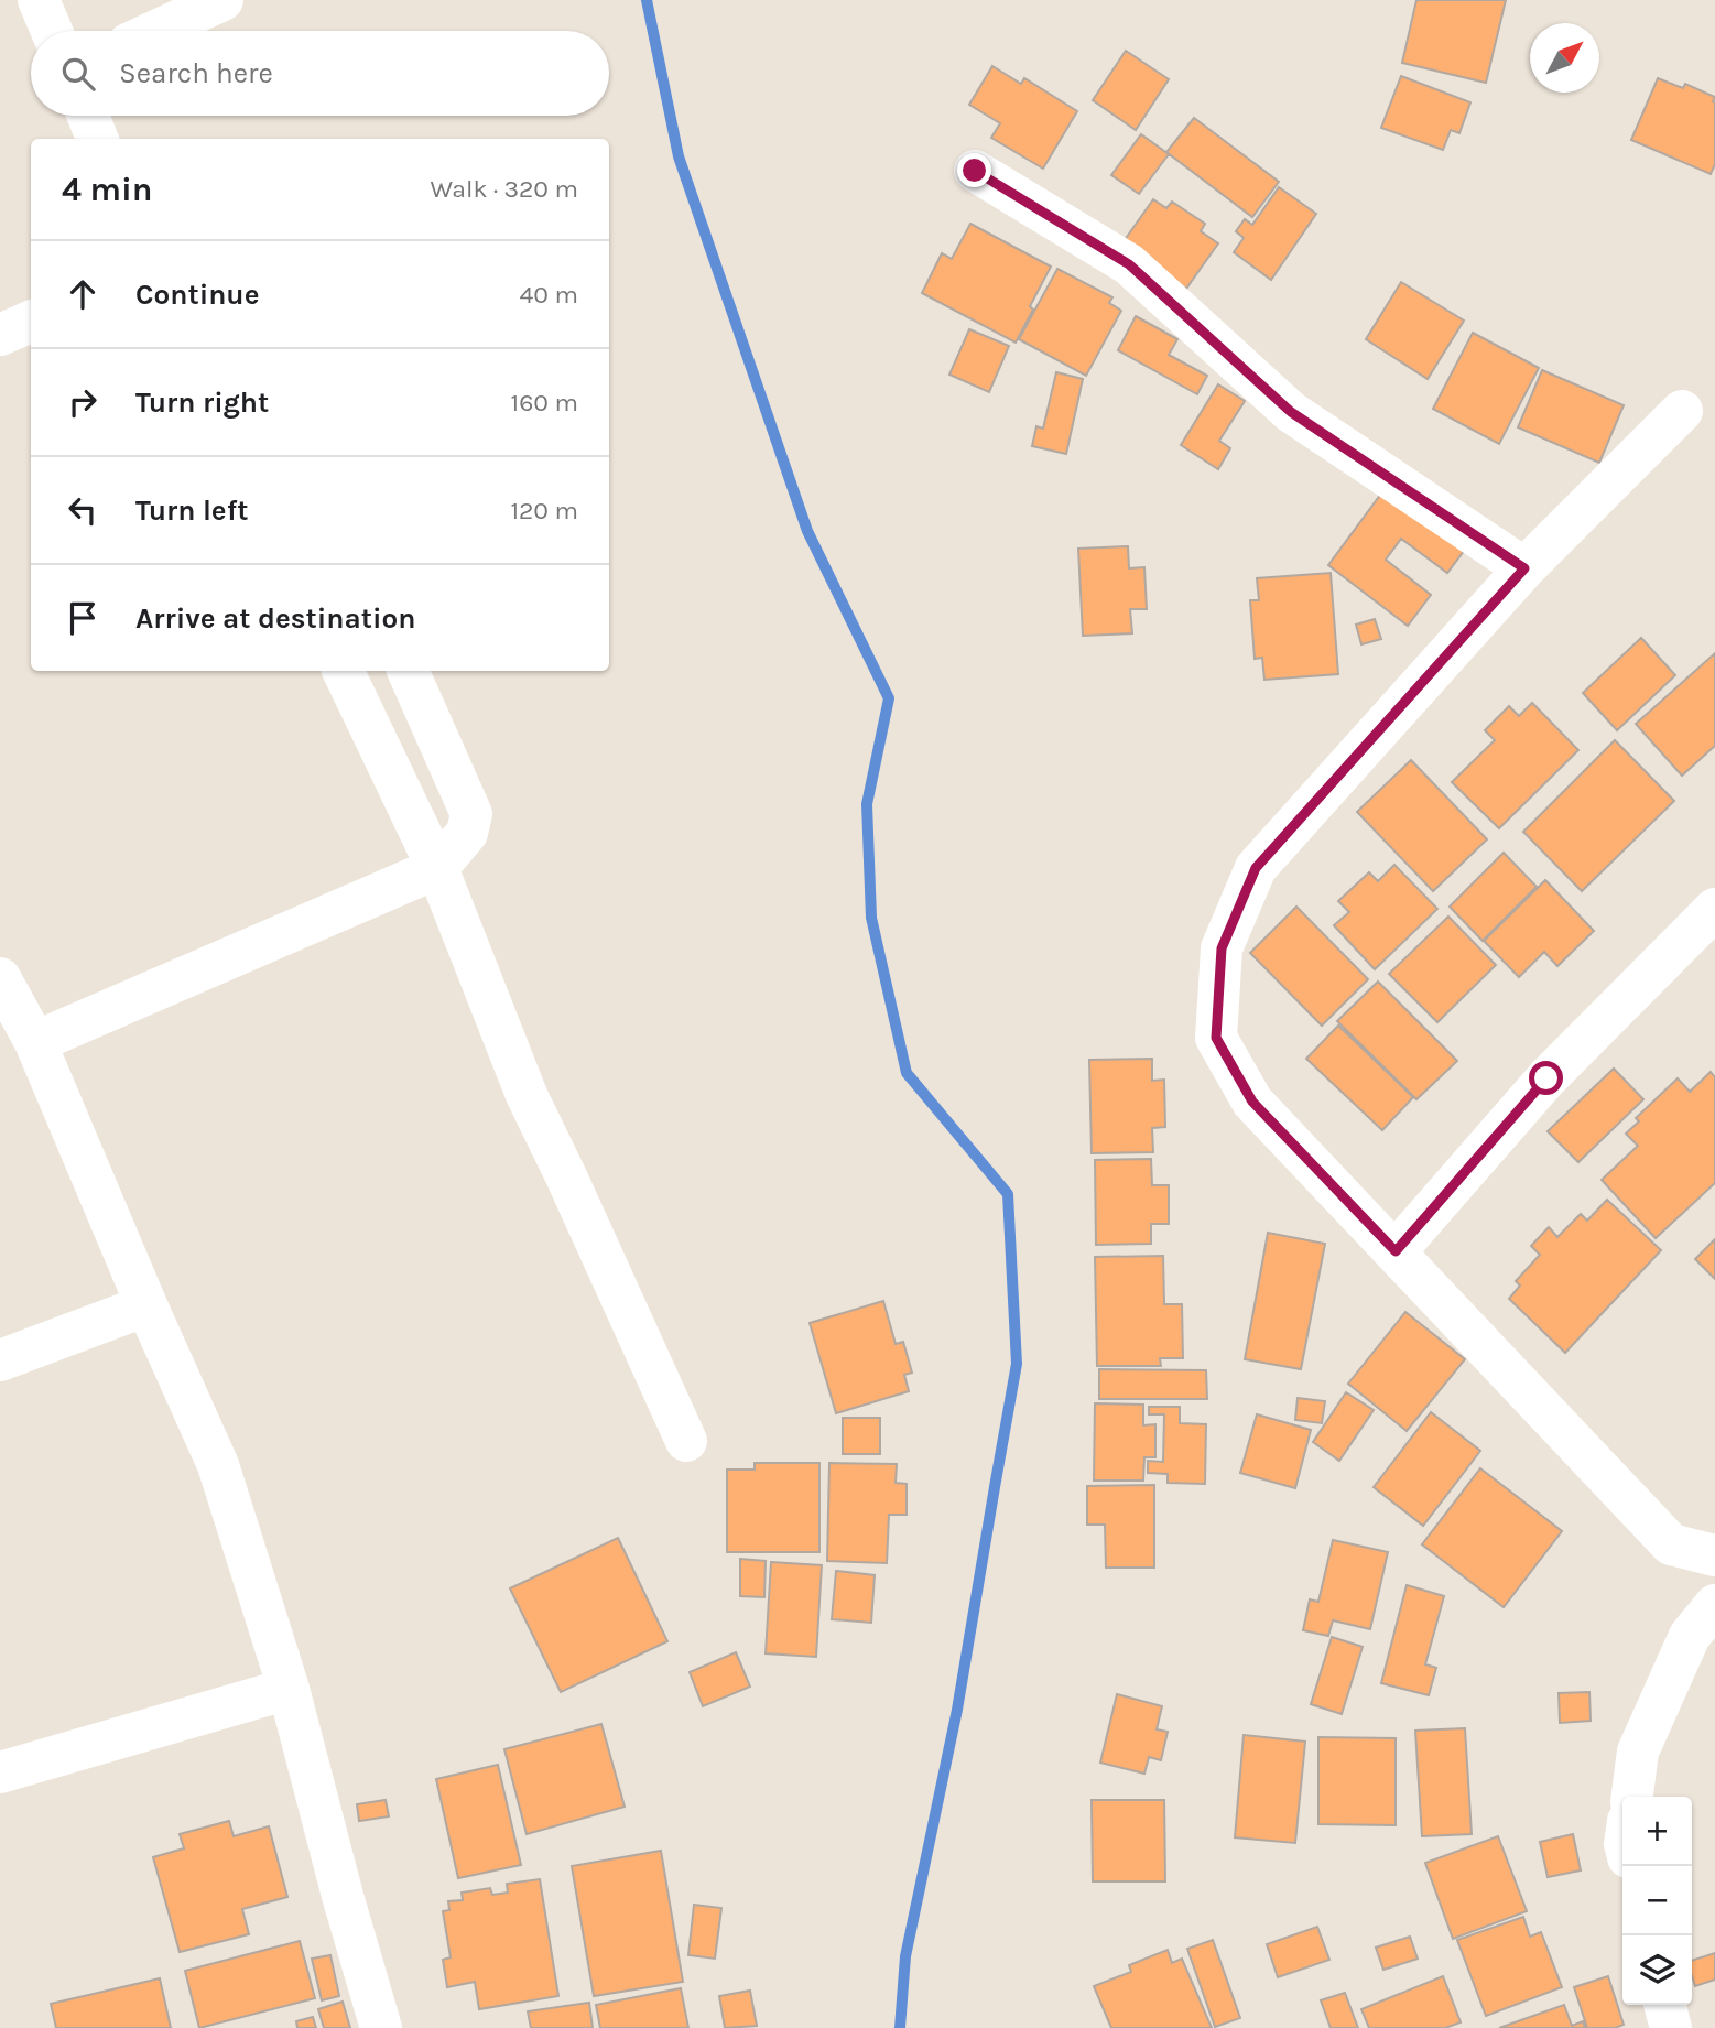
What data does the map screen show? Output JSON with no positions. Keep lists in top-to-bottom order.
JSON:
{
  "north": "top right",
  "page": {
    "search": "Search here",
    "heading": ["4 min", "Walk · 320 m"],
    "list": [
      ["Continue", "40 m"],
      ["Turn right", "160 m"],
      ["Turn left", "120 m"],
      "Arrive at destination"
    ],
    "map_buttons": ["+", "−"]
  }
}
